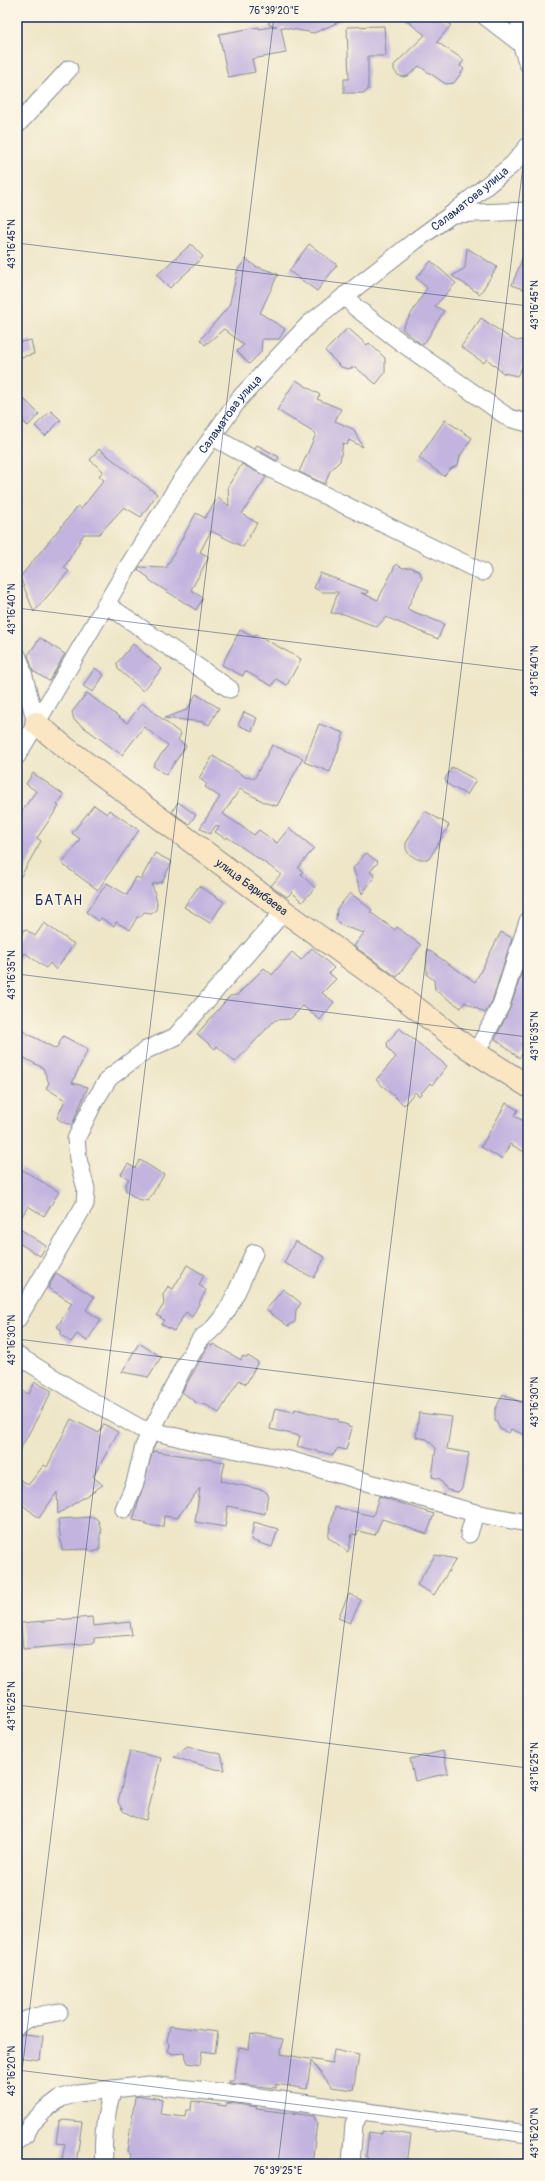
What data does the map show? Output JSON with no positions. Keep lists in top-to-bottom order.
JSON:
{
  "streets": {
    "street": ["Саламатова улица", "улица Барибаева"]
  },
  "crossings": [
    ["Саламатова улица", "улица Барибаева"]
  ],
  "districts": ["БАТАН"],
  "coordinates": [
    "76°39'20\"E",
    "43°16'45\"N",
    "43°16'40\"N",
    "43°16'35\"N",
    "43°16'30\"N",
    "43°16'25\"N",
    "43°16'20\"N",
    "76°39'25\"E"
  ]
}
